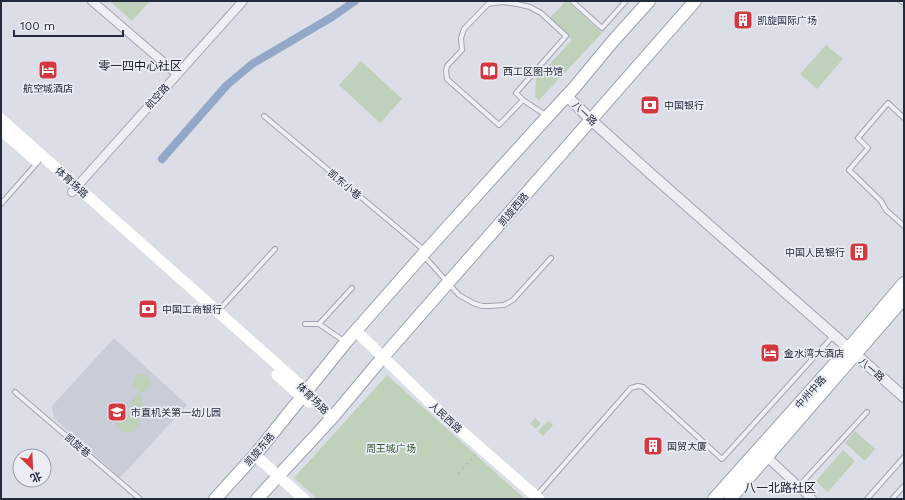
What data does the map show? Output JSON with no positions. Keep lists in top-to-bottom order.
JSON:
{
  "streets": {
    "main road": [
      "体育场路",
      "凯旋西路",
      "中州中路",
      "人民西路",
      "凯旋东路"
    ],
    "street": ["航空路", "八一路"],
    "lane": ["凯东小巷", "凯旋巷"]
  },
  "crossings": [
    ["航空路", "体育场路"],
    ["八一路", "凯旋西路"],
    ["八一路", "中州中路"],
    ["体育场路", "凯旋西路"],
    ["体育场路", "凯旋东路"],
    ["凯东小巷", "凯旋西路"],
    ["凯旋西路", "人民西路"]
  ],
  "districts": ["零一四中心社区", "八一北路社区"],
  "parks": ["周王城广场"],
  "places": {
    "building": ["凯旋国际广场", "中国人民银行", "国贸大厦"],
    "hotel": ["航空城酒店", "金水湾大酒店"],
    "library": ["西工区图书馆"],
    "bank": ["中国银行", "中国工商银行"],
    "school or university": ["市直机关第一幼儿园"]
  },
  "scale_bar": "100 m",
  "north": "bottom right"
}
